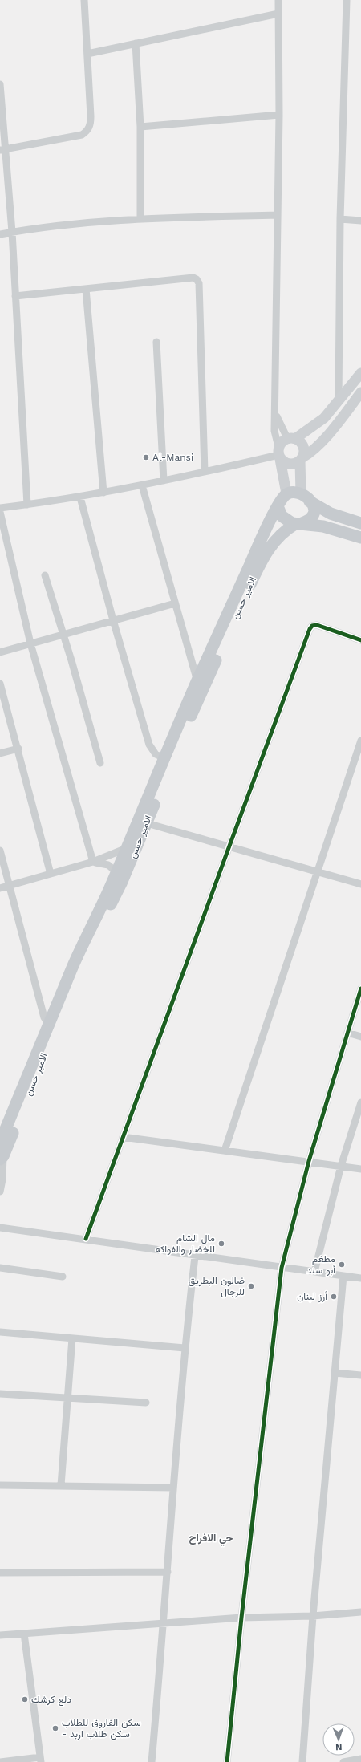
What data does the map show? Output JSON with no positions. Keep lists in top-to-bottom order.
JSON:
{
  "streets": {
    "main road": ["الامير حسن"]
  },
  "districts": ["حي الافراح"],
  "places": [
    "Al-Mansi",
    "مال الشام للخضار والفواكه",
    "مطغم أبو سند",
    "ضالون البطريق للرجال",
    "أرز لبنان",
    "دلع كرشك",
    "سكن الفاروق للطلاب - سكن طلاب اربد"
  ],
  "north": "bottom"
}
